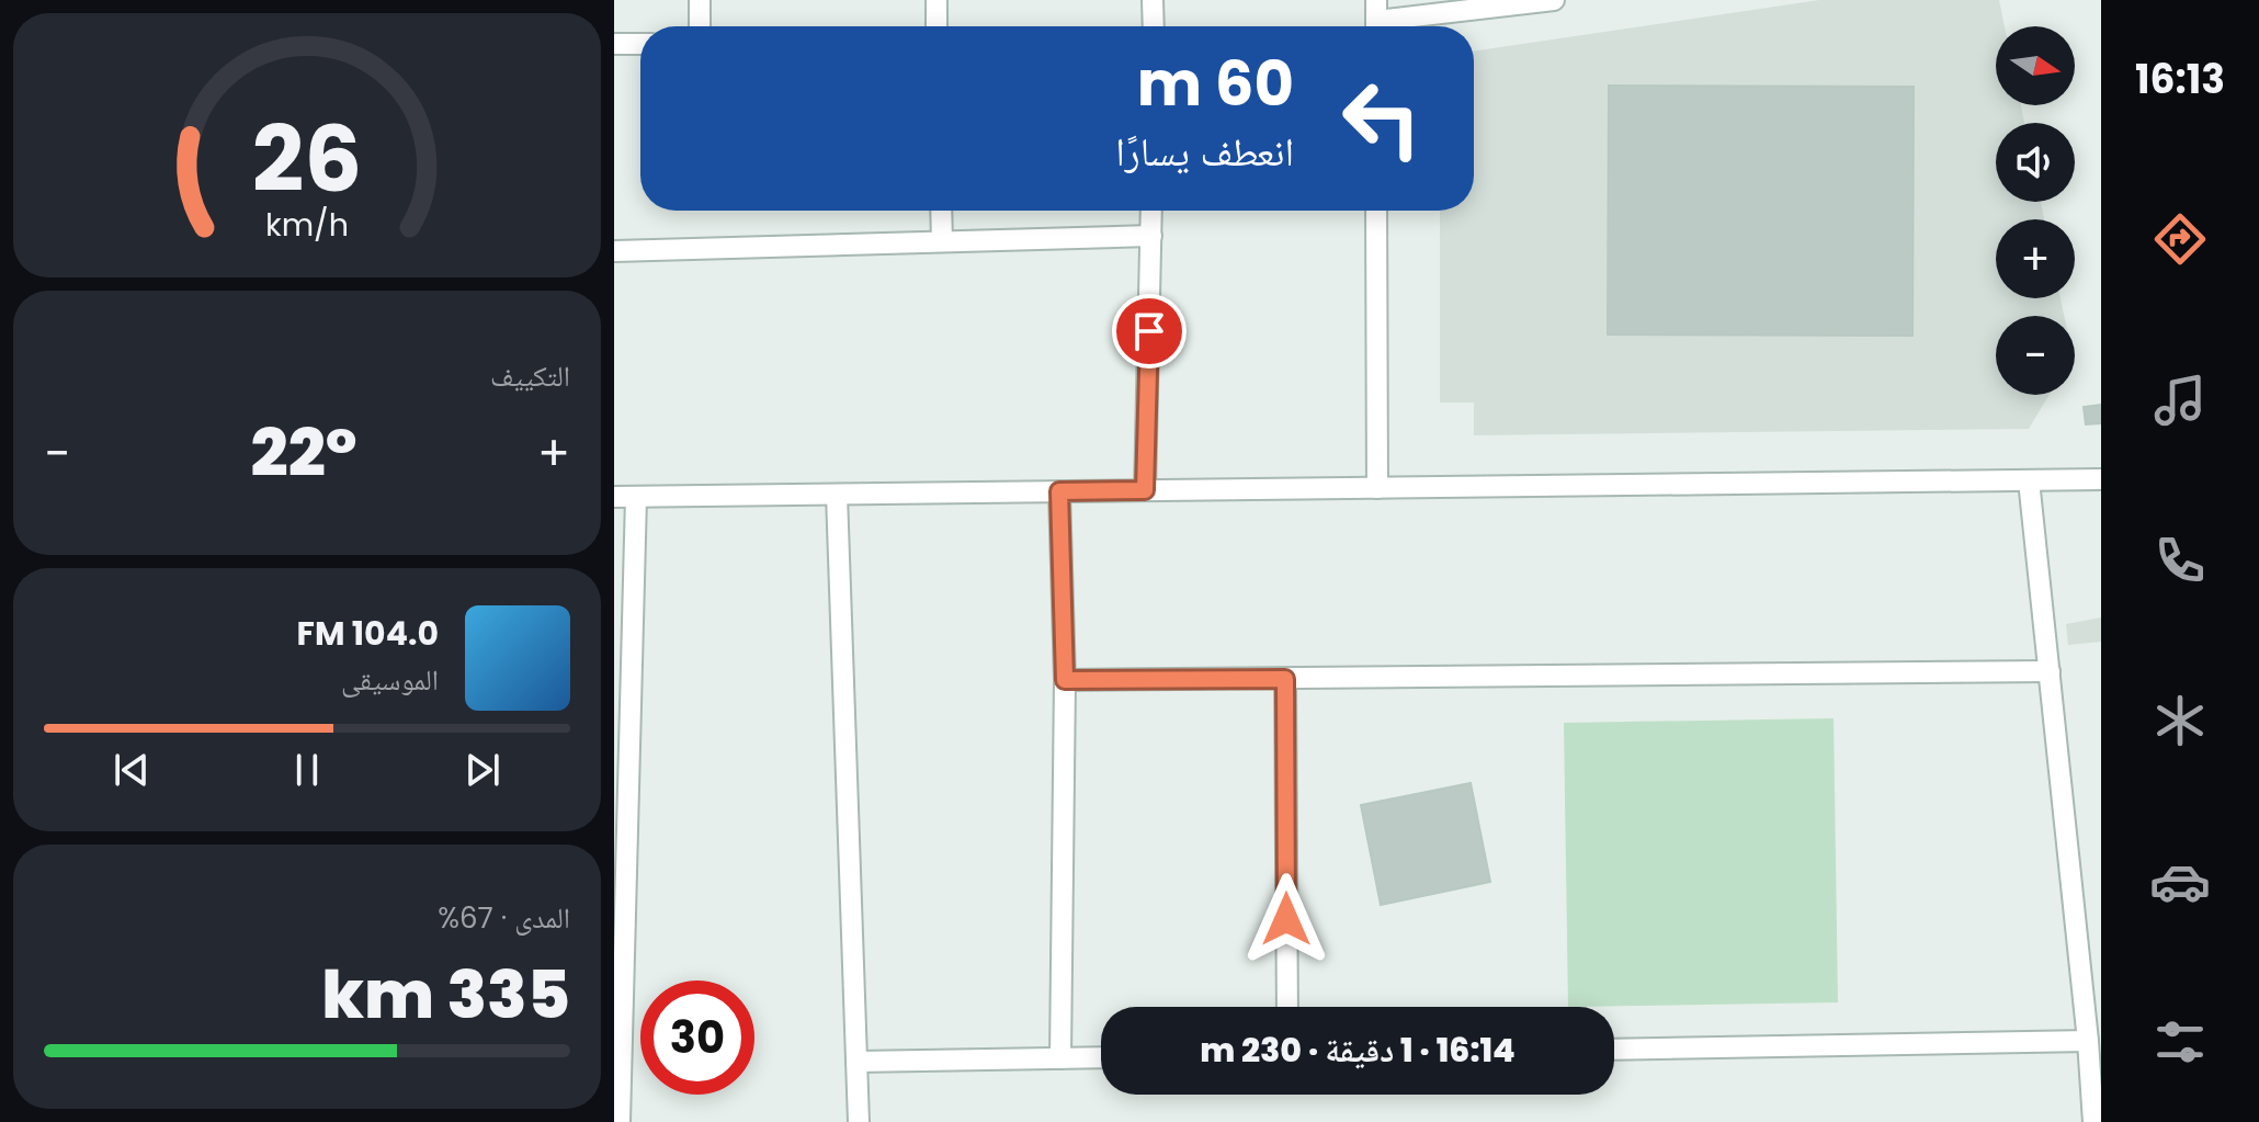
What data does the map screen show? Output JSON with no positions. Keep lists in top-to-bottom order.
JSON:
{
  "north": "right",
  "page": {
    "tabs": "16:13",
    "map_buttons": ["+", "−"],
    "turn": ["60 m", "انعطف يسارًا"],
    "tile": [
      "التكييف",
      ["المدى · 67%", "335 km"]
    ],
    "heat": ["−", "22°", "+"],
    "song": ["104.0 FM", "الموسيقى"],
    "limit": "30",
    "trip": "16:14 · 1 دقيقة · 230 m",
    "gauge": ["26", "km/h"]
  }
}
